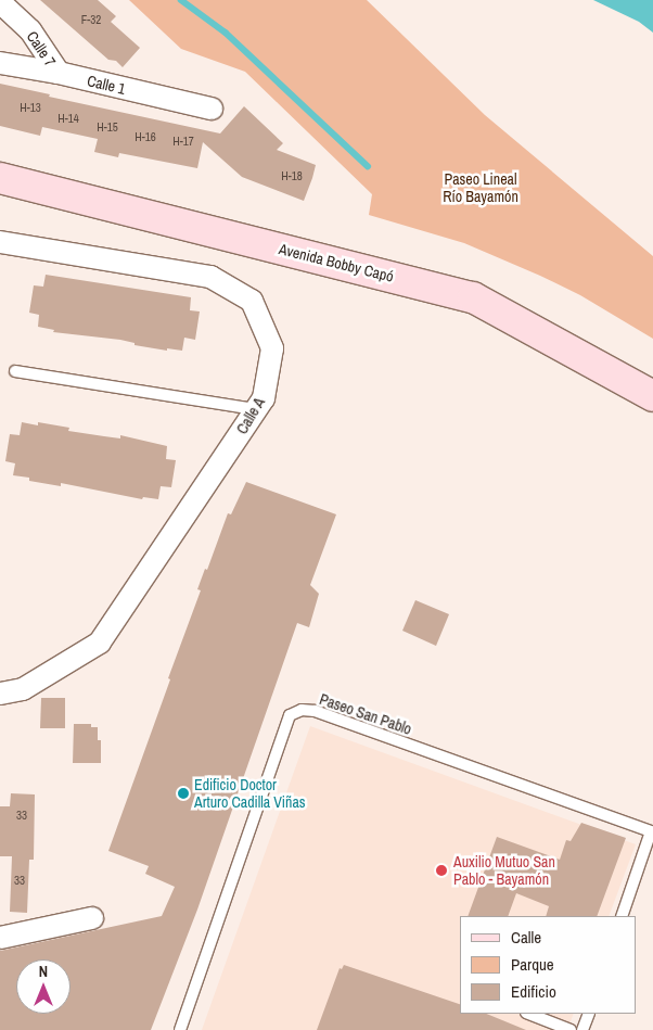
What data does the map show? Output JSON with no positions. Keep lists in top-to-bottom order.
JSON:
{
  "streets": {
    "street": [
      "Calle 7",
      "Calle 1",
      "Avenida Bobby Capó",
      "Calle A"
    ],
    "lane": ["Paseo San Pablo"]
  },
  "crossings": [
    ["Calle 7", "Calle 1"]
  ],
  "parks": ["Paseo Lineal Río Bayamón"],
  "places": ["Edificio Doctor Arturo Cadilla Viñas", "Auxilio Mutuo San Pablo - Bayamón"],
  "house_numbers": [
    "F-32",
    "H-13",
    "H-14",
    "H-15",
    "H-16",
    "H-17",
    "H-18",
    "33",
    "33"
  ],
  "legend": ["Calle", "Parque", "Edificio"],
  "north": "top"
}
